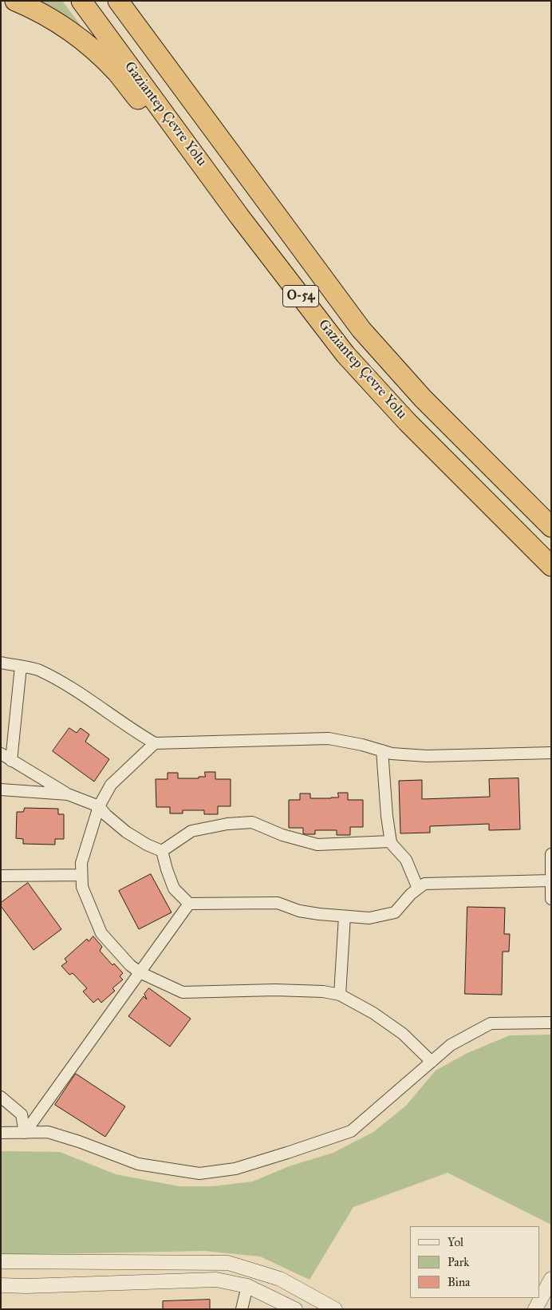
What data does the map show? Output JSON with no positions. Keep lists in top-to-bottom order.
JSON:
{
  "streets": {
    "highway": ["Gaziantep Çevre Yolu", "O-54"]
  },
  "legend": ["Yol", "Park", "Bina"]
}
